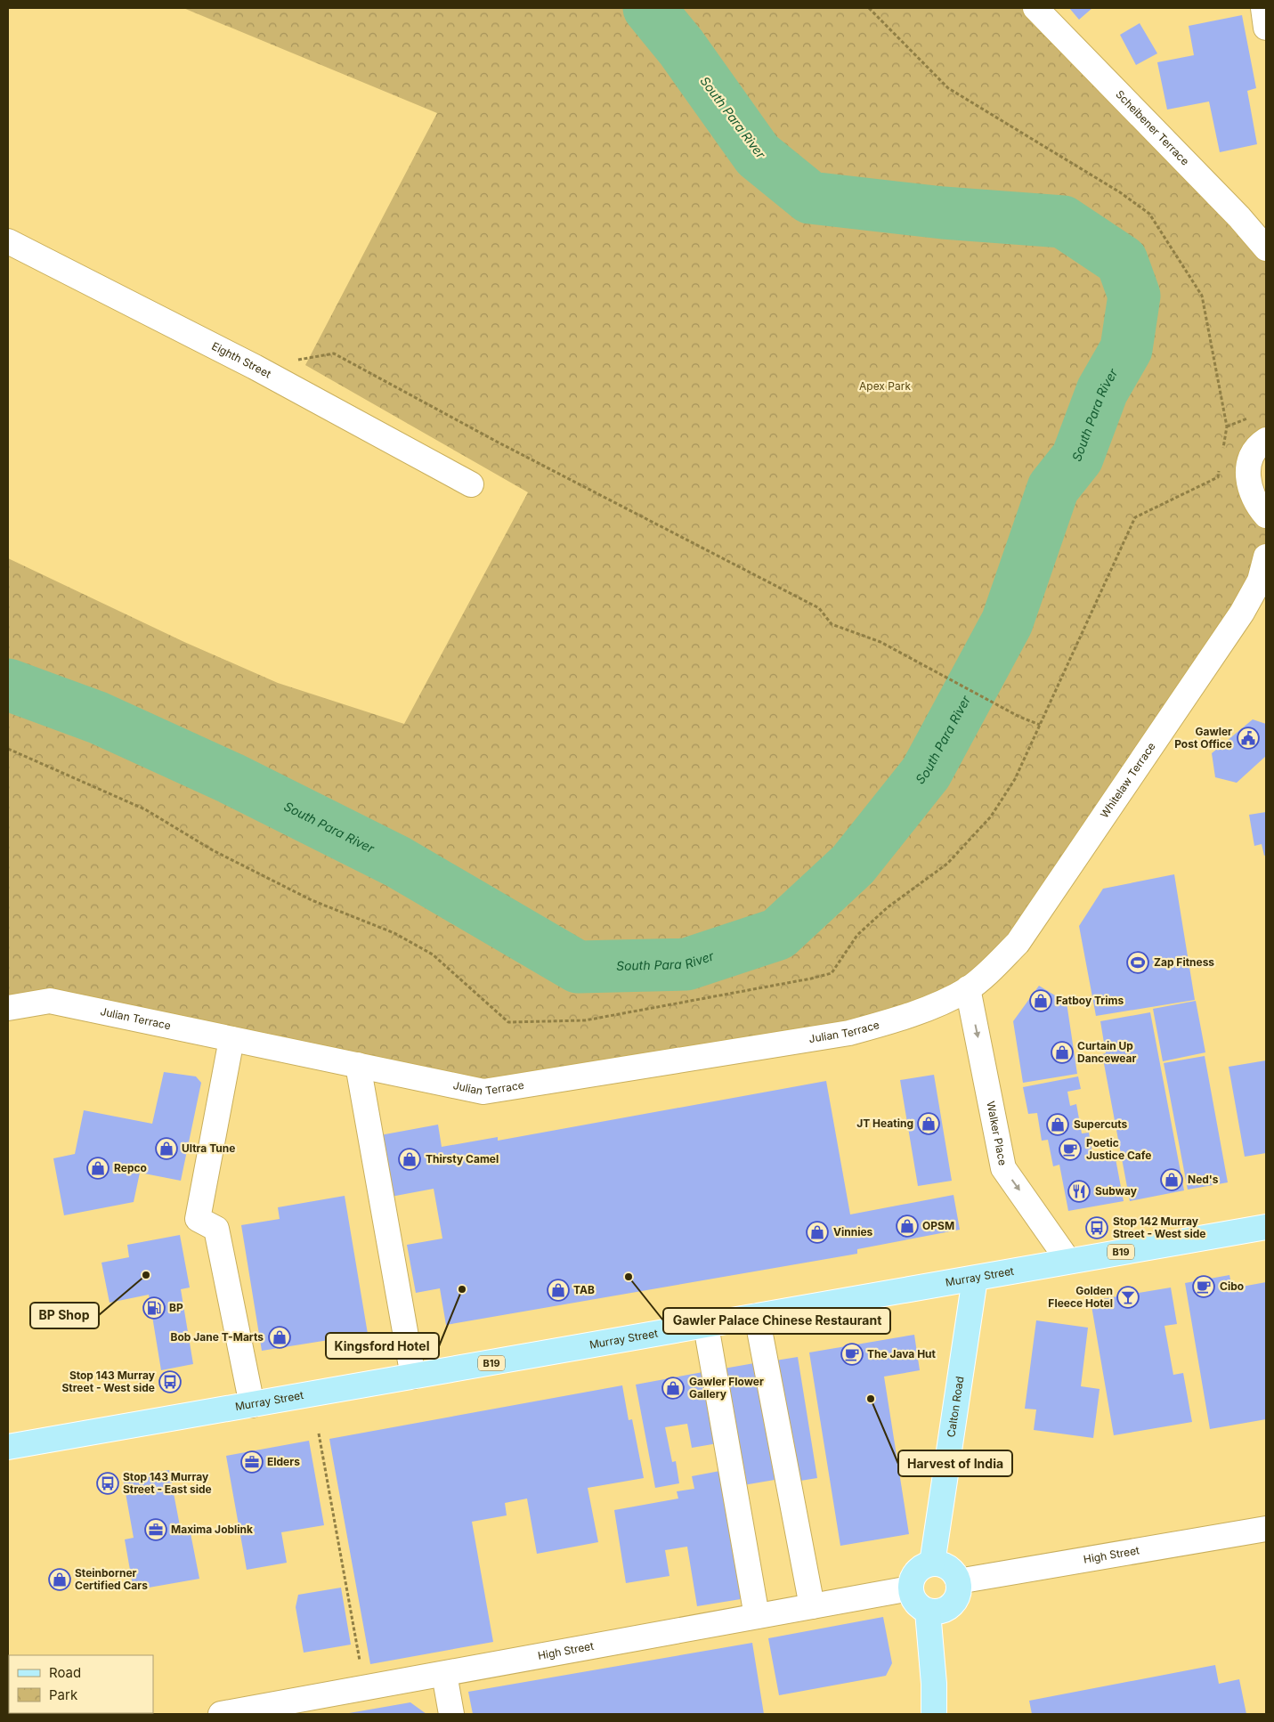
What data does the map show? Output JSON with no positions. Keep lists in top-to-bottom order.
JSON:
{
  "streets": {
    "main road": ["B19", "Murray Street", "Calton Road"],
    "street": [
      "Scheibener Terrace",
      "Eighth Street",
      "Whitelaw Terrace",
      "Julian Terrace",
      "Walker Place",
      "High Street"
    ]
  },
  "crossings": [
    ["Whitelaw Terrace", "Julian Terrace"],
    ["Whitelaw Terrace", "Walker Place"],
    ["Julian Terrace", "Walker Place"],
    ["Walker Place", "Murray Street"],
    ["Murray Street", "Calton Road"],
    ["Calton Road", "High Street"]
  ],
  "one_way": ["Walker Place"],
  "water": ["South Para River"],
  "parks": ["Apex Park"],
  "places": {
    "public building": ["Gawler Post Office"],
    "sports": ["Zap Fitness"],
    "shop": [
      "Fatboy Trims",
      "Curtain Up Dancewear",
      "JT Heating",
      "Supercuts",
      "Ultra Tune",
      "Thirsty Camel",
      "Repco",
      "Ned's",
      "OPSM",
      "Vinnies",
      "TAB",
      "Bob Jane T-Marts",
      "Gawler Flower Gallery",
      "Steinborner Certified Cars"
    ],
    "cafe": ["Poetic Justice Cafe", "Cibo", "The Java Hut"],
    "restaurant": ["Subway"],
    "bus stop": ["Stop 142 Murray Street - West side", "Stop 143 Murray Street - West side", "Stop 143 Murray Street - East side"],
    "other": [
      "BP Shop",
      "Gawler Palace Chinese Restaurant",
      "Kingsford Hotel",
      "Harvest of India"
    ],
    "bar": ["Golden Fleece Hotel"],
    "fuel station": ["BP"],
    "office": ["Elders", "Maxima Joblink"]
  },
  "legend": ["Road", "Park"]
}
